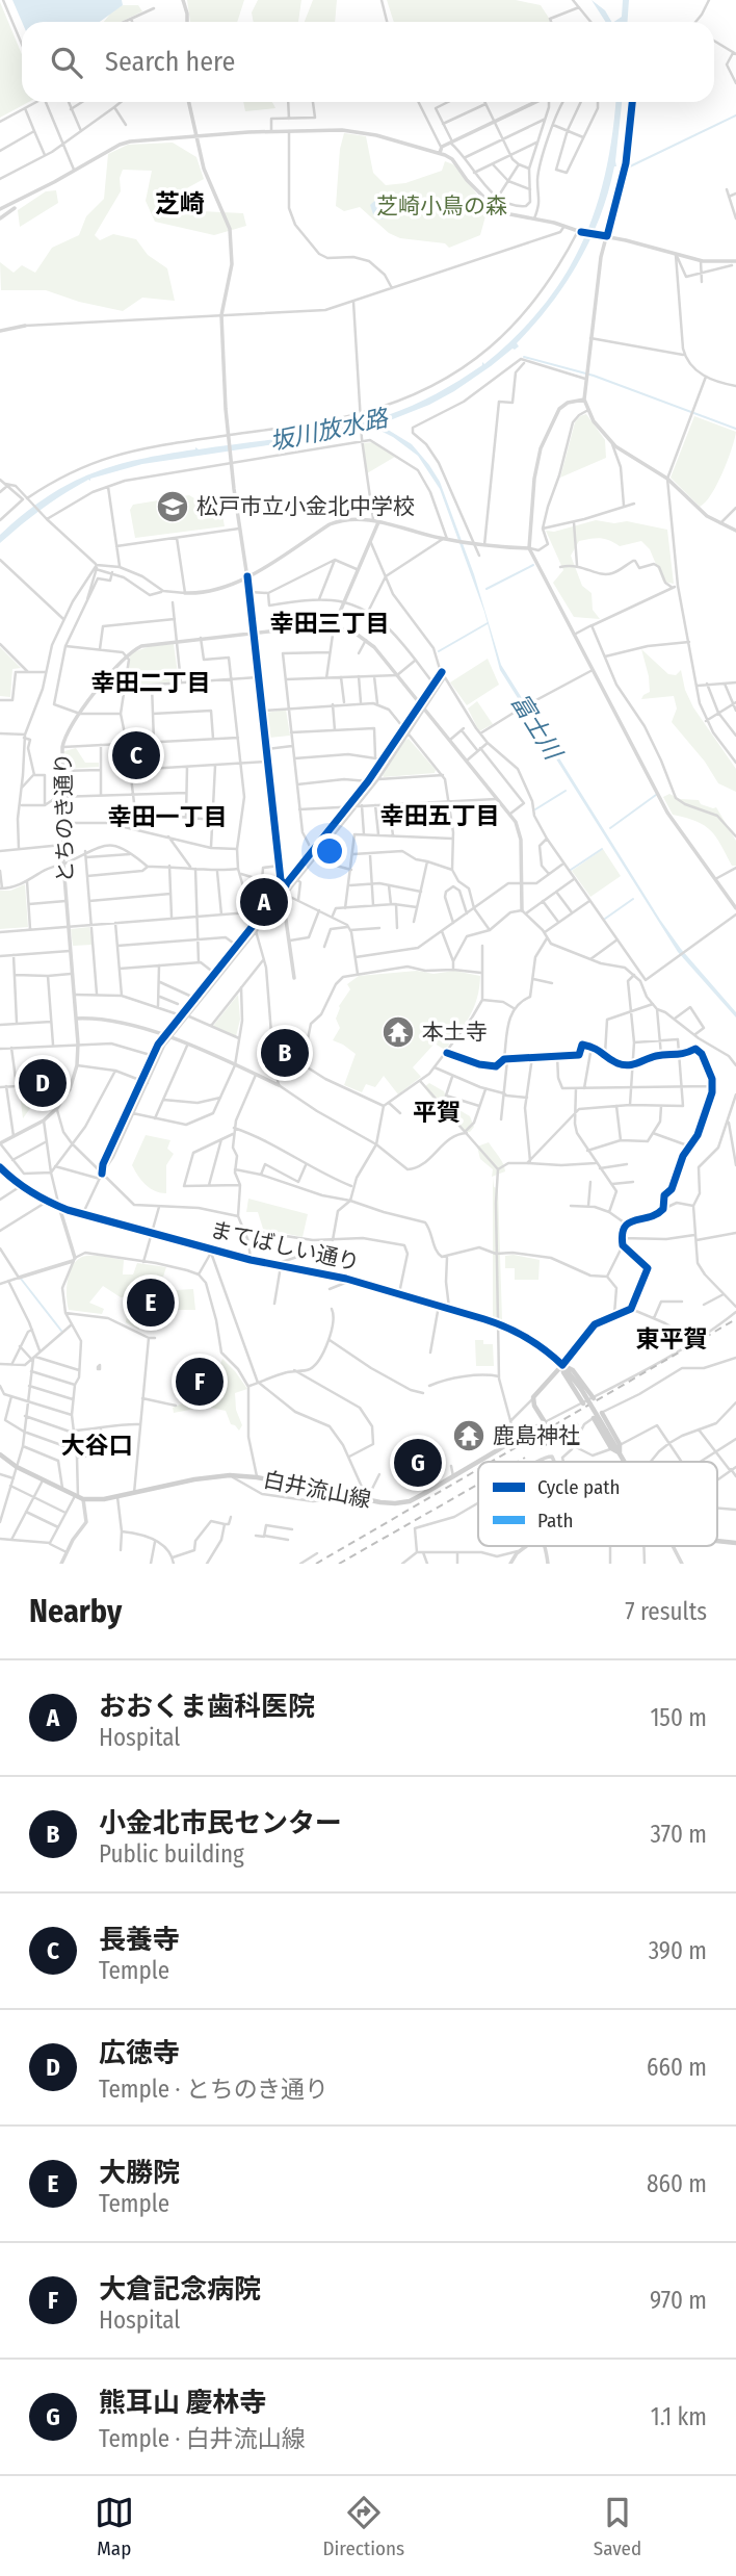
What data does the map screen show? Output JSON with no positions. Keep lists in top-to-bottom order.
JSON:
{
  "streets": {
    "main road": ["白井流山線"],
    "street": ["とちのき通り", "まてばしい通り"]
  },
  "districts": [
    "芝崎",
    "幸田三丁目",
    "幸田二丁目",
    "幸田五丁目",
    "幸田一丁目",
    "平賀",
    "東平賀",
    "大谷口"
  ],
  "water": ["坂川放水路", "富士川"],
  "parks": ["芝崎小鳥の森"],
  "places": {
    "school or university": ["松戸市立小金北中学校"],
    "temple": ["本土寺", "鹿島神社"]
  },
  "legend": ["Cycle path", "Path"],
  "page": {
    "search": "Search here",
    "pins": [
      "C",
      "A",
      "B",
      "D",
      "E",
      "F",
      "G"
    ],
    "heading": ["Nearby", "7 results"],
    "list": [
      {
        "mark": "A",
        "name": "おおくま歯科医院",
        "note": "Hospital",
        "value": "150 m"
      },
      {
        "mark": "B",
        "name": "小金北市民センター",
        "note": "Public building",
        "value": "370 m"
      },
      {
        "mark": "C",
        "name": "長養寺",
        "note": "Temple",
        "value": "390 m"
      },
      {
        "mark": "D",
        "name": "広徳寺",
        "note": "Temple · とちのき通り",
        "value": "660 m"
      },
      {
        "mark": "E",
        "name": "大勝院",
        "note": "Temple",
        "value": "860 m"
      },
      {
        "mark": "F",
        "name": "大倉記念病院",
        "note": "Hospital",
        "value": "970 m"
      },
      {
        "mark": "G",
        "name": "熊耳山 慶林寺",
        "note": "Temple · 白井流山線",
        "value": "1.1 km"
      }
    ],
    "nav": ["Map", "Directions", "Saved"]
  }
}
